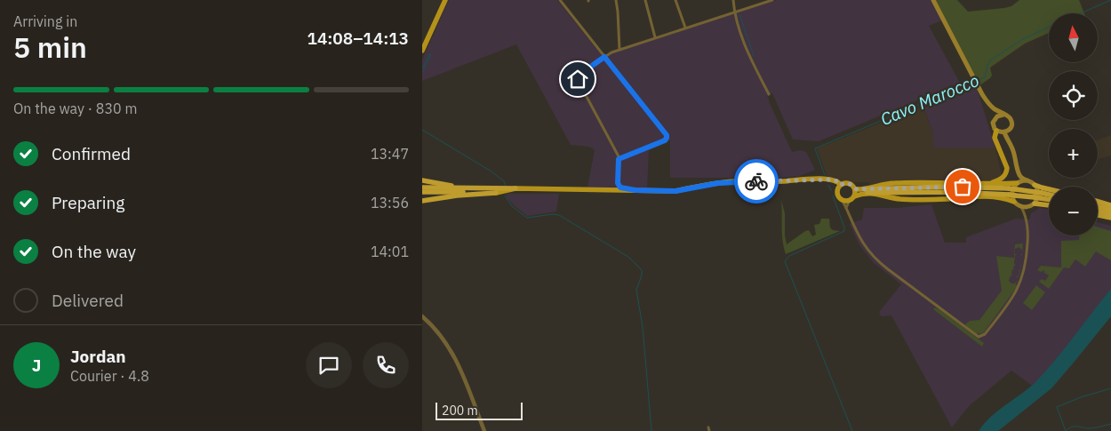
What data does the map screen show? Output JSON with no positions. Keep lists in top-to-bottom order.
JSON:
{
  "water": ["Cavo Marocco"],
  "scale_bar": "200 m",
  "north": "top",
  "page": {
    "heading": ["5 min", "Arriving in", "14:08–14:13"],
    "panel": ["Jordan", "Courier · 4.8"],
    "map_buttons": ["+", "−"],
    "bar": "On the way · 830 m",
    "list": [
      ["Confirmed", "13:47"],
      ["Preparing", "13:56"],
      ["On the way", "14:01"],
      "Delivered"
    ],
    "round": "J",
    "scale": "200 m"
  }
}
